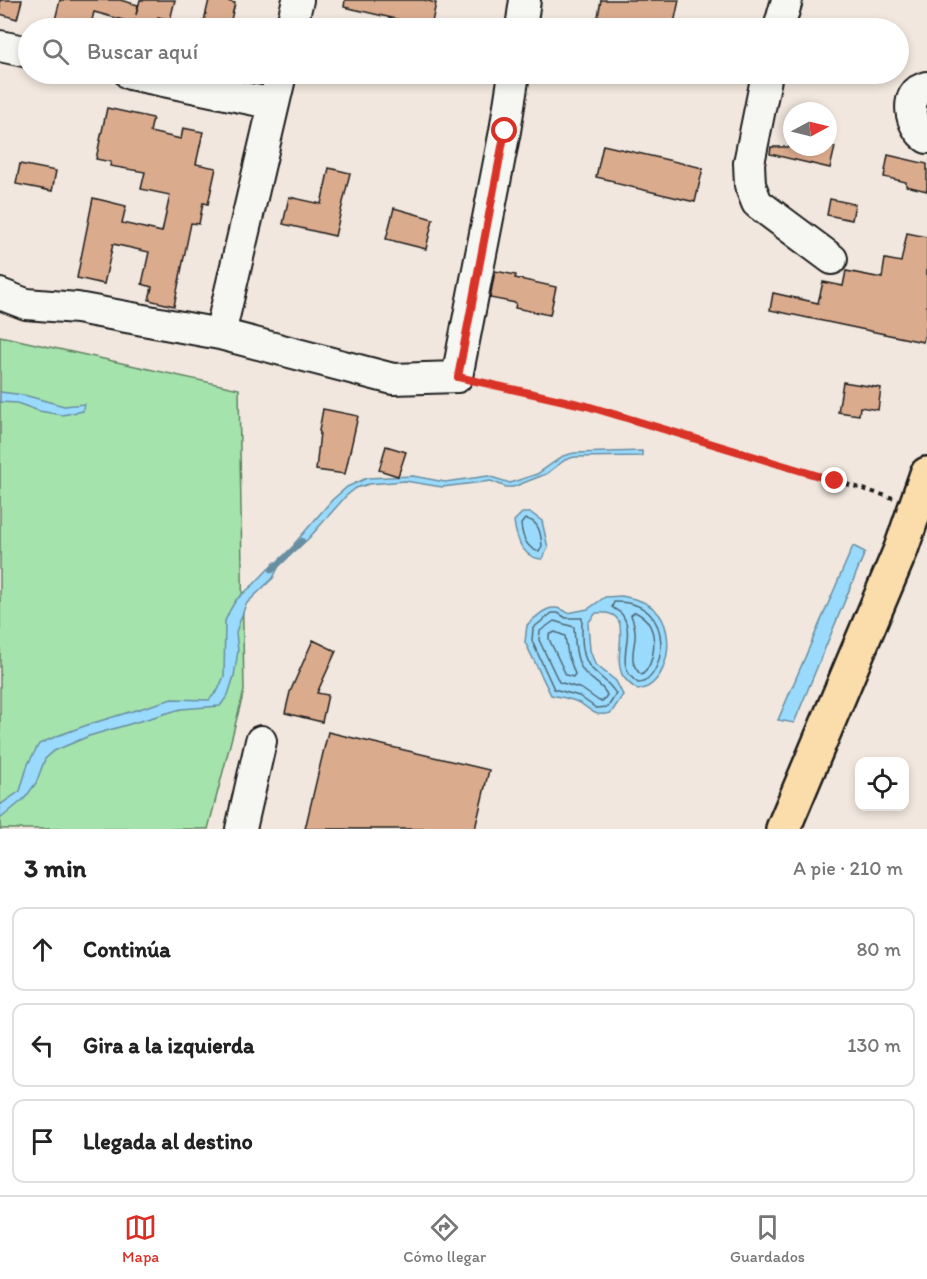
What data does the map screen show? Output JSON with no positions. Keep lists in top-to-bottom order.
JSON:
{
  "north": "right",
  "page": {
    "search": "Buscar aquí",
    "heading": ["3 min", "A pie · 210 m"],
    "list": [
      ["Continúa", "80 m"],
      ["Gira a la izquierda", "130 m"],
      "Llegada al destino"
    ],
    "nav": ["Mapa", "Cómo llegar", "Guardados"]
  }
}
